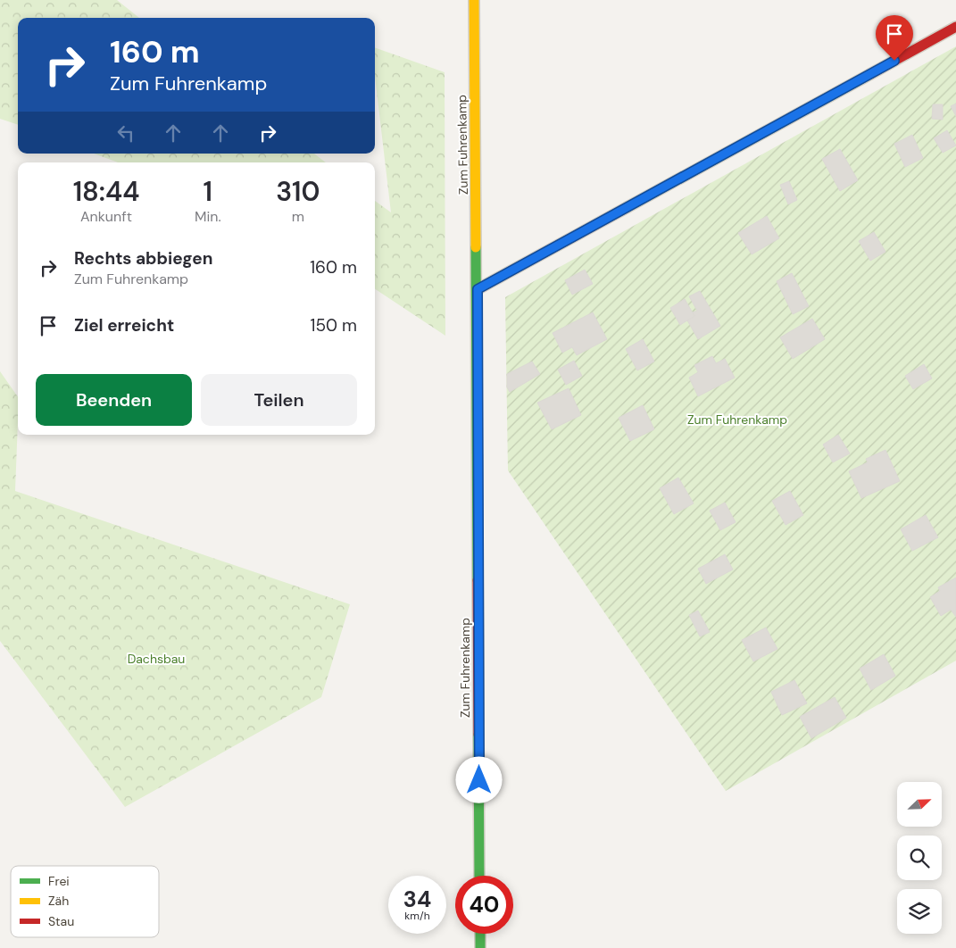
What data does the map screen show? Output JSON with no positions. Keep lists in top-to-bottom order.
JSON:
{
  "streets": {
    "street": ["Zum Fuhrenkamp"]
  },
  "parks": ["Zum Fuhrenkamp", "Dachsbau"],
  "legend": ["Frei", "Zäh", "Stau"],
  "north": "top right",
  "page": {
    "turn": ["160 m", "Zum Fuhrenkamp"],
    "eta": [
      "18:44",
      "Ankunft",
      "1",
      "Min.",
      "310",
      "m"
    ],
    "list": [
      {
        "name": "Rechts abbiegen",
        "note": "Zum Fuhrenkamp",
        "value": "160 m"
      },
      {
        "name": "Ziel erreicht",
        "value": "150 m"
      }
    ],
    "buttons": ["Beenden", "Teilen"],
    "speed": "34 km/h",
    "limit": "40"
  }
}
